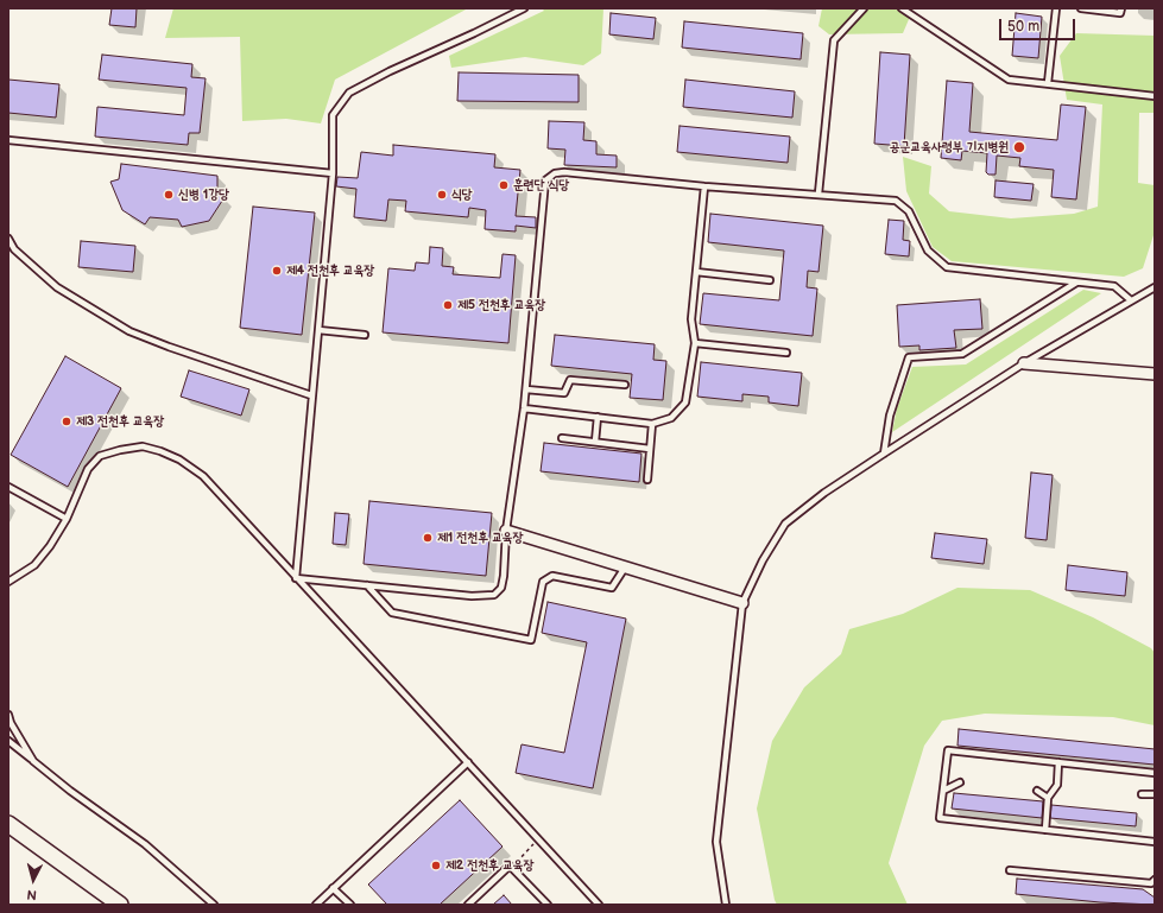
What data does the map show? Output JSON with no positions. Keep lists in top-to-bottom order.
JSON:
{
  "places": [
    "공군교육사령부 기지병원",
    "훈련단 식당",
    "신병 1강당",
    "식당",
    "제4 전천후 교육장",
    "제5 전천후 교육장",
    "제3 전천후 교육장",
    "제1 전천후 교육장",
    "제2 전천후 교육장"
  ],
  "scale_bar": "50 m",
  "north": "bottom"
}
